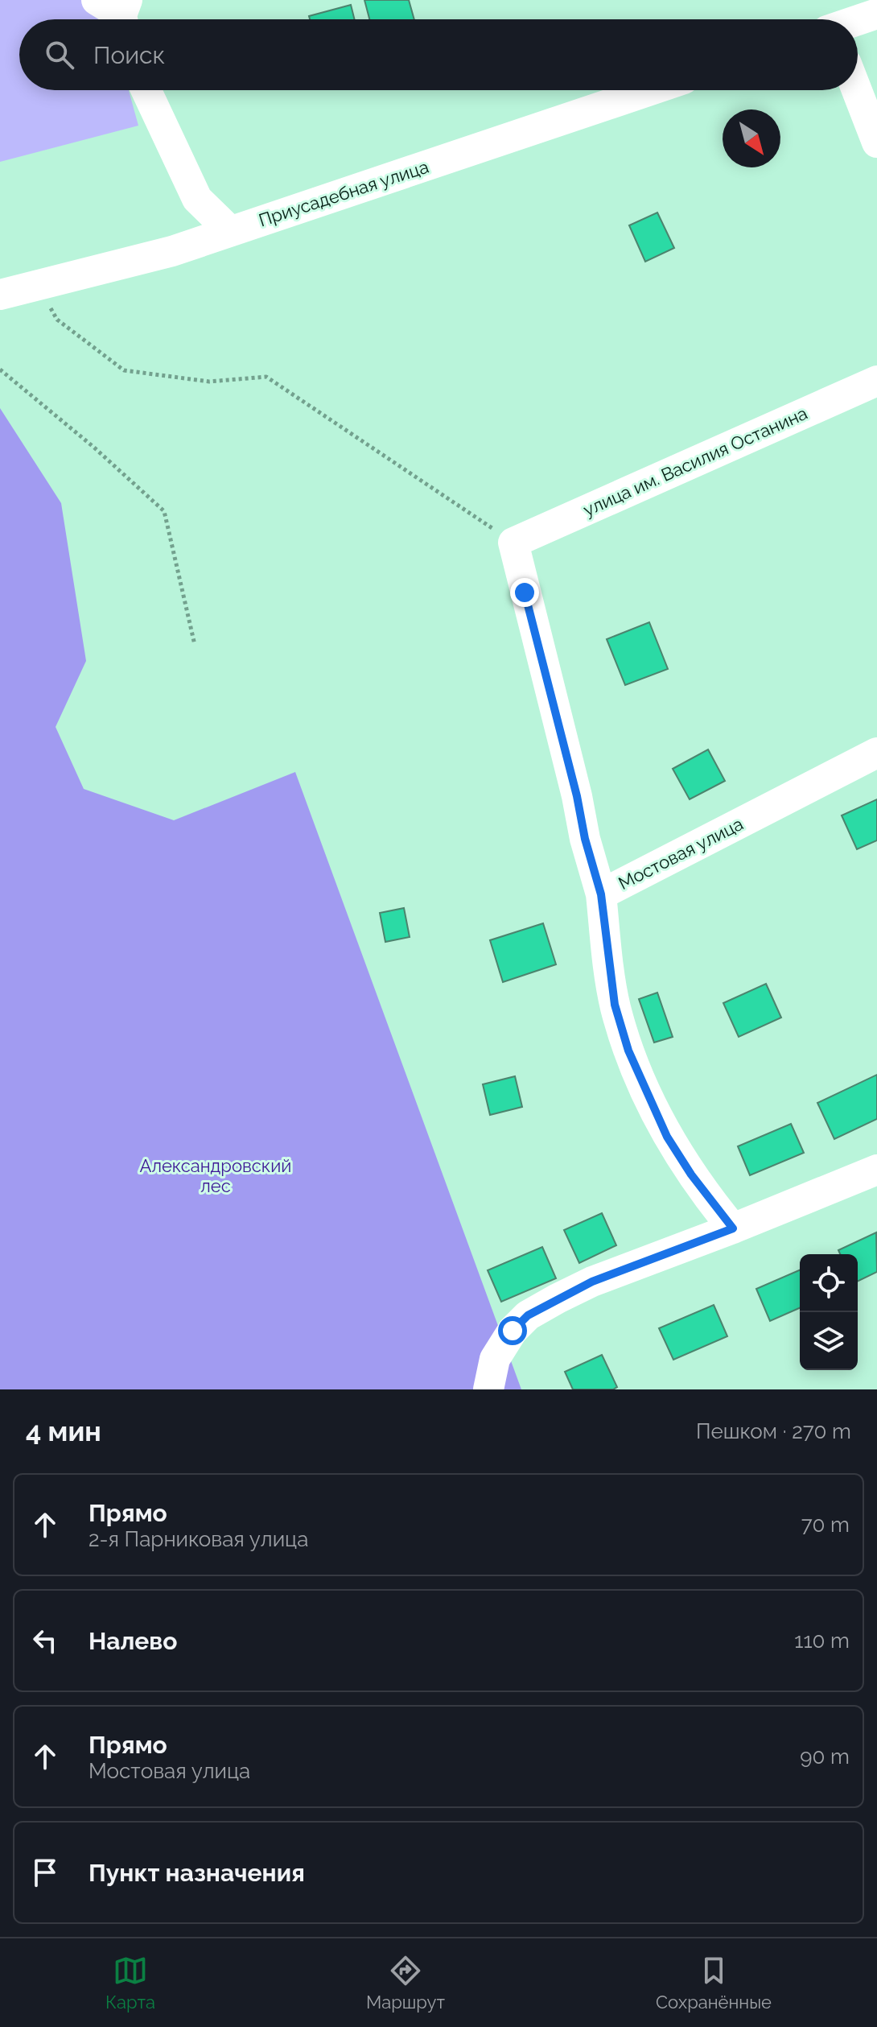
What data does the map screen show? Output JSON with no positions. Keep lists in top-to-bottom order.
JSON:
{
  "streets": {
    "street": ["Приусадебная улица", "улица им. Василия Останина", "Мостовая улица"]
  },
  "crossings": [
    ["улица им. Василия Останина", "Мостовая улица"]
  ],
  "parks": ["Александровский лес"],
  "north": "bottom right",
  "page": {
    "search": "Поиск",
    "heading": ["4 мин", "Пешком · 270 m"],
    "list": [
      ["Прямо", "2-я Парниковая улица", "70 m"],
      ["Налево", "110 m"],
      ["Прямо", "Мостовая улица", "90 m"],
      "Пункт назначения"
    ],
    "nav": ["Карта", "Маршрут", "Сохранённые"]
  }
}
